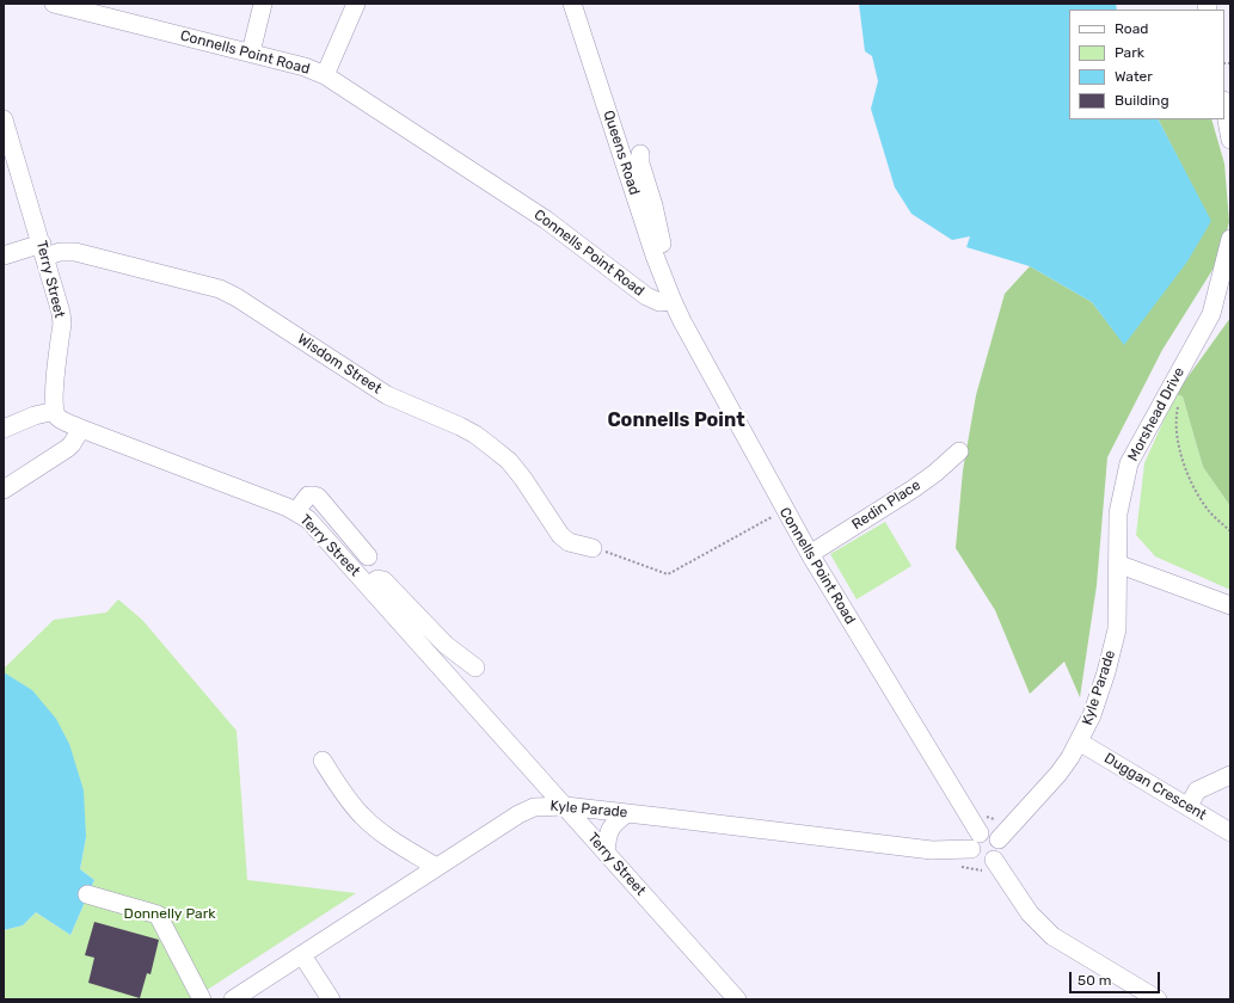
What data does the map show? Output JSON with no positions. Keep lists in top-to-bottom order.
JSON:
{
  "streets": {
    "street": [
      "Connells Point Road",
      "Queens Road",
      "Terry Street",
      "Wisdom Street",
      "Morshead Drive",
      "Redin Place",
      "Kyle Parade",
      "Duggan Crescent"
    ]
  },
  "crossings": [
    ["Connells Point Road", "Queens Road"],
    ["Connells Point Road", "Redin Place"],
    ["Connells Point Road", "Kyle Parade"],
    ["Terry Street", "Wisdom Street"],
    ["Terry Street", "Kyle Parade"],
    ["Morshead Drive", "Kyle Parade"],
    ["Kyle Parade", "Duggan Crescent"]
  ],
  "districts": ["Connells Point"],
  "parks": ["Donnelly Park"],
  "legend": [
    "Road",
    "Park",
    "Water",
    "Building"
  ],
  "scale_bar": "50 m"
}
